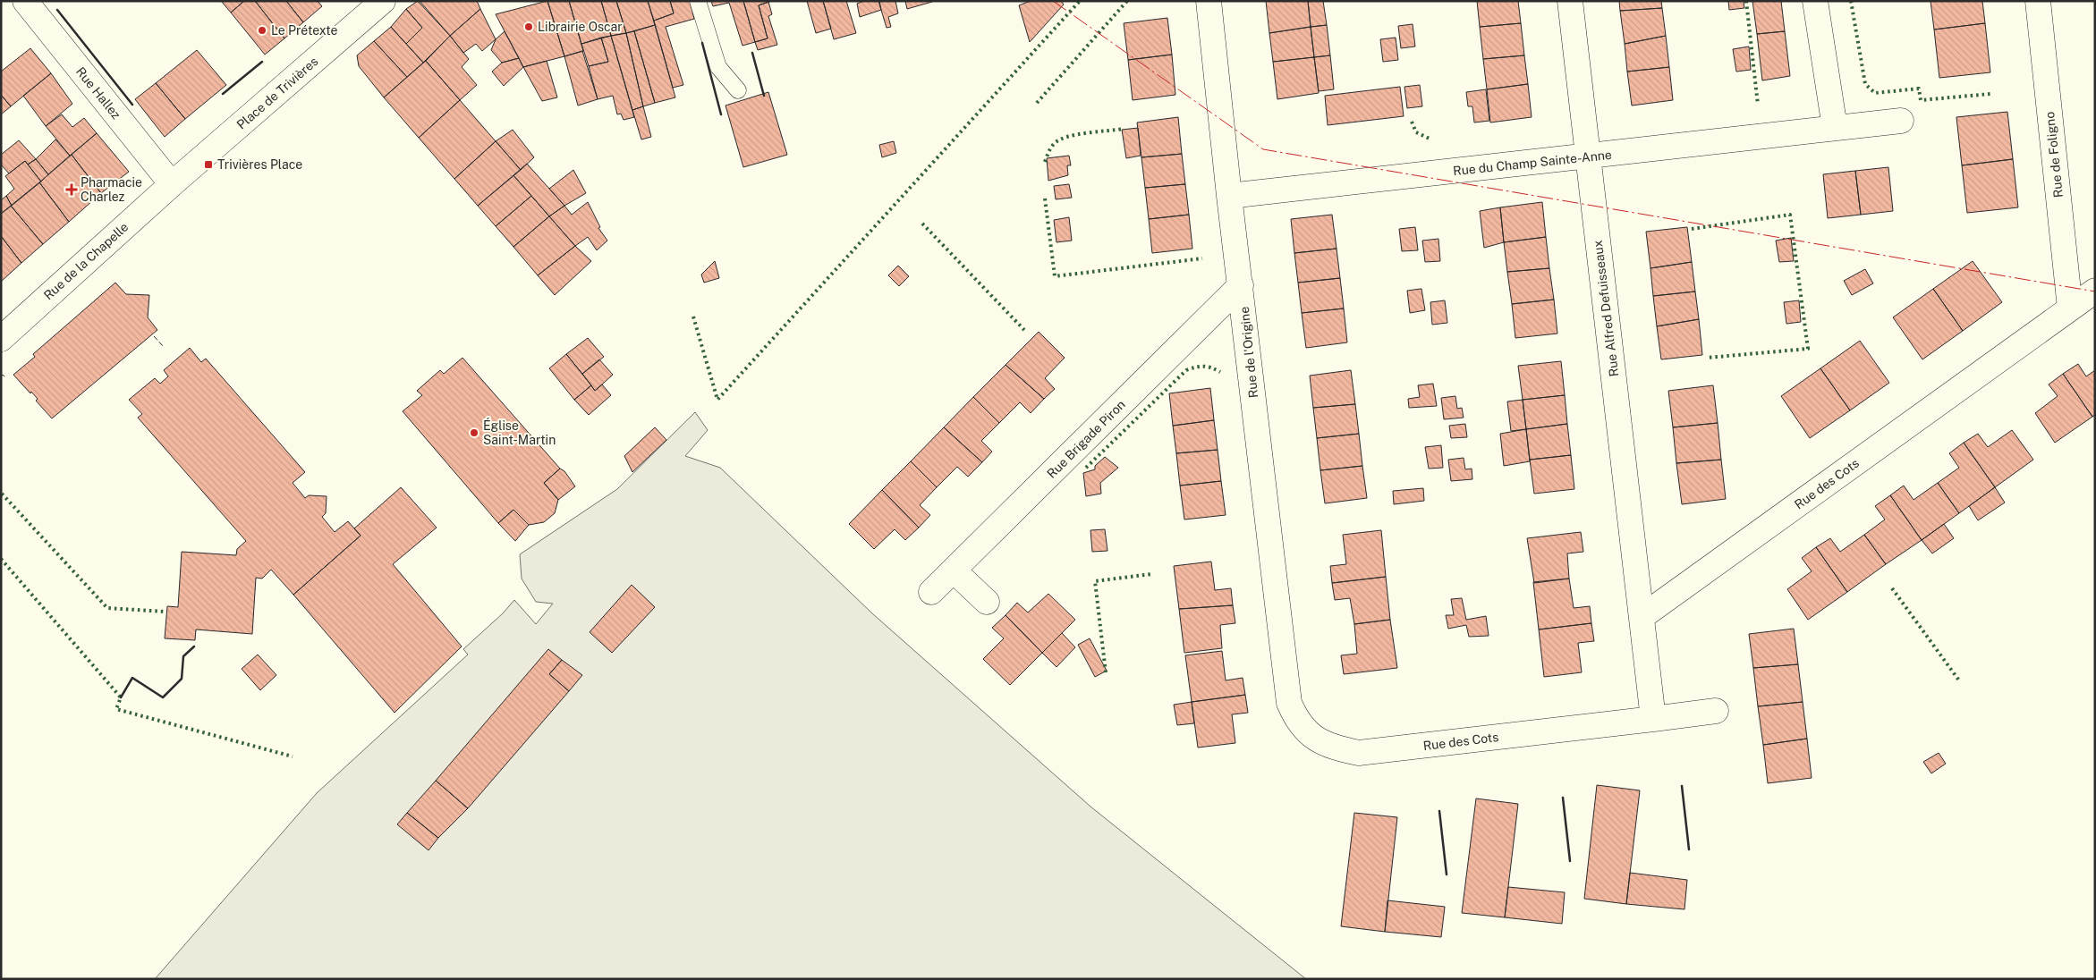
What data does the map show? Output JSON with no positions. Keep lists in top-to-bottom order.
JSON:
{
  "streets": {
    "street": [
      "Rue Hallez",
      "Place de Trivières",
      "Rue de Foligno",
      "Rue du Champ Sainte-Anne",
      "Rue de la Chapelle",
      "Rue Alfred Defuisseaux",
      "Rue de l'Origine",
      "Rue Brigade Piron",
      "Rue des Cots"
    ]
  },
  "crossings": [
    ["Rue Hallez", "Place de Trivières"],
    ["Rue Hallez", "Rue de la Chapelle"],
    ["Place de Trivières", "Rue de la Chapelle"],
    ["Rue de Foligno", "Rue des Cots"],
    ["Rue du Champ Sainte-Anne", "Rue Alfred Defuisseaux"],
    ["Rue du Champ Sainte-Anne", "Rue de l'Origine"],
    ["Rue Alfred Defuisseaux", "Rue des Cots"],
    ["Rue de l'Origine", "Rue Brigade Piron"],
    ["Rue de l'Origine", "Rue des Cots"]
  ],
  "places": {
    "other": ["Librairie Oscar", "Le Prétexte", "Église Saint-Martin"],
    "transit": ["Trivières Place"],
    "health": ["Pharmacie Charlez"]
  }
}
